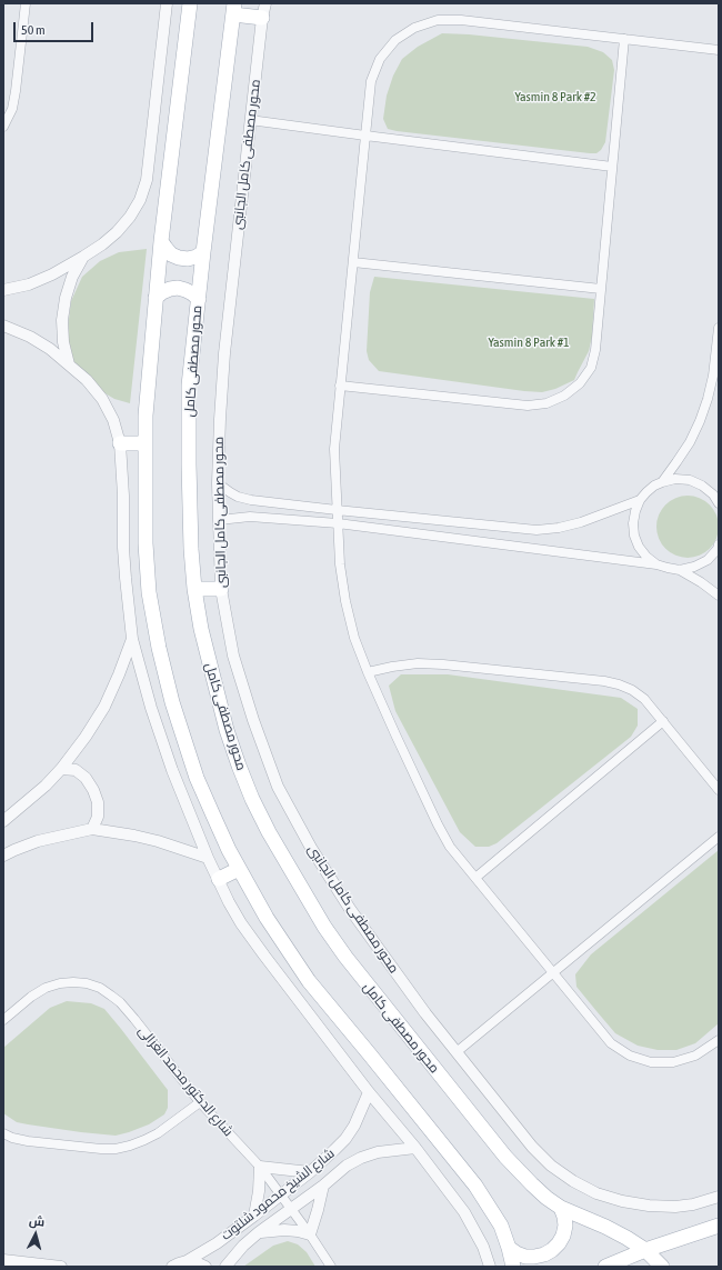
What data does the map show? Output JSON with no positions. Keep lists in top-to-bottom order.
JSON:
{
  "streets": {
    "main road": ["محور مصطفى كامل"],
    "street": ["محور مصطفى كامل الجانبى", "شارع الدكتور محمد الغزالى", "شارع الشيخ محمود شلتوت"]
  },
  "crossings": [
    ["شارع الدكتور محمد الغزالى", "شارع الشيخ محمود شلتوت"]
  ],
  "parks": ["Yasmin 8 Park #2", "Yasmin 8 Park #1"],
  "scale_bar": "50 m",
  "north": "top"
}
